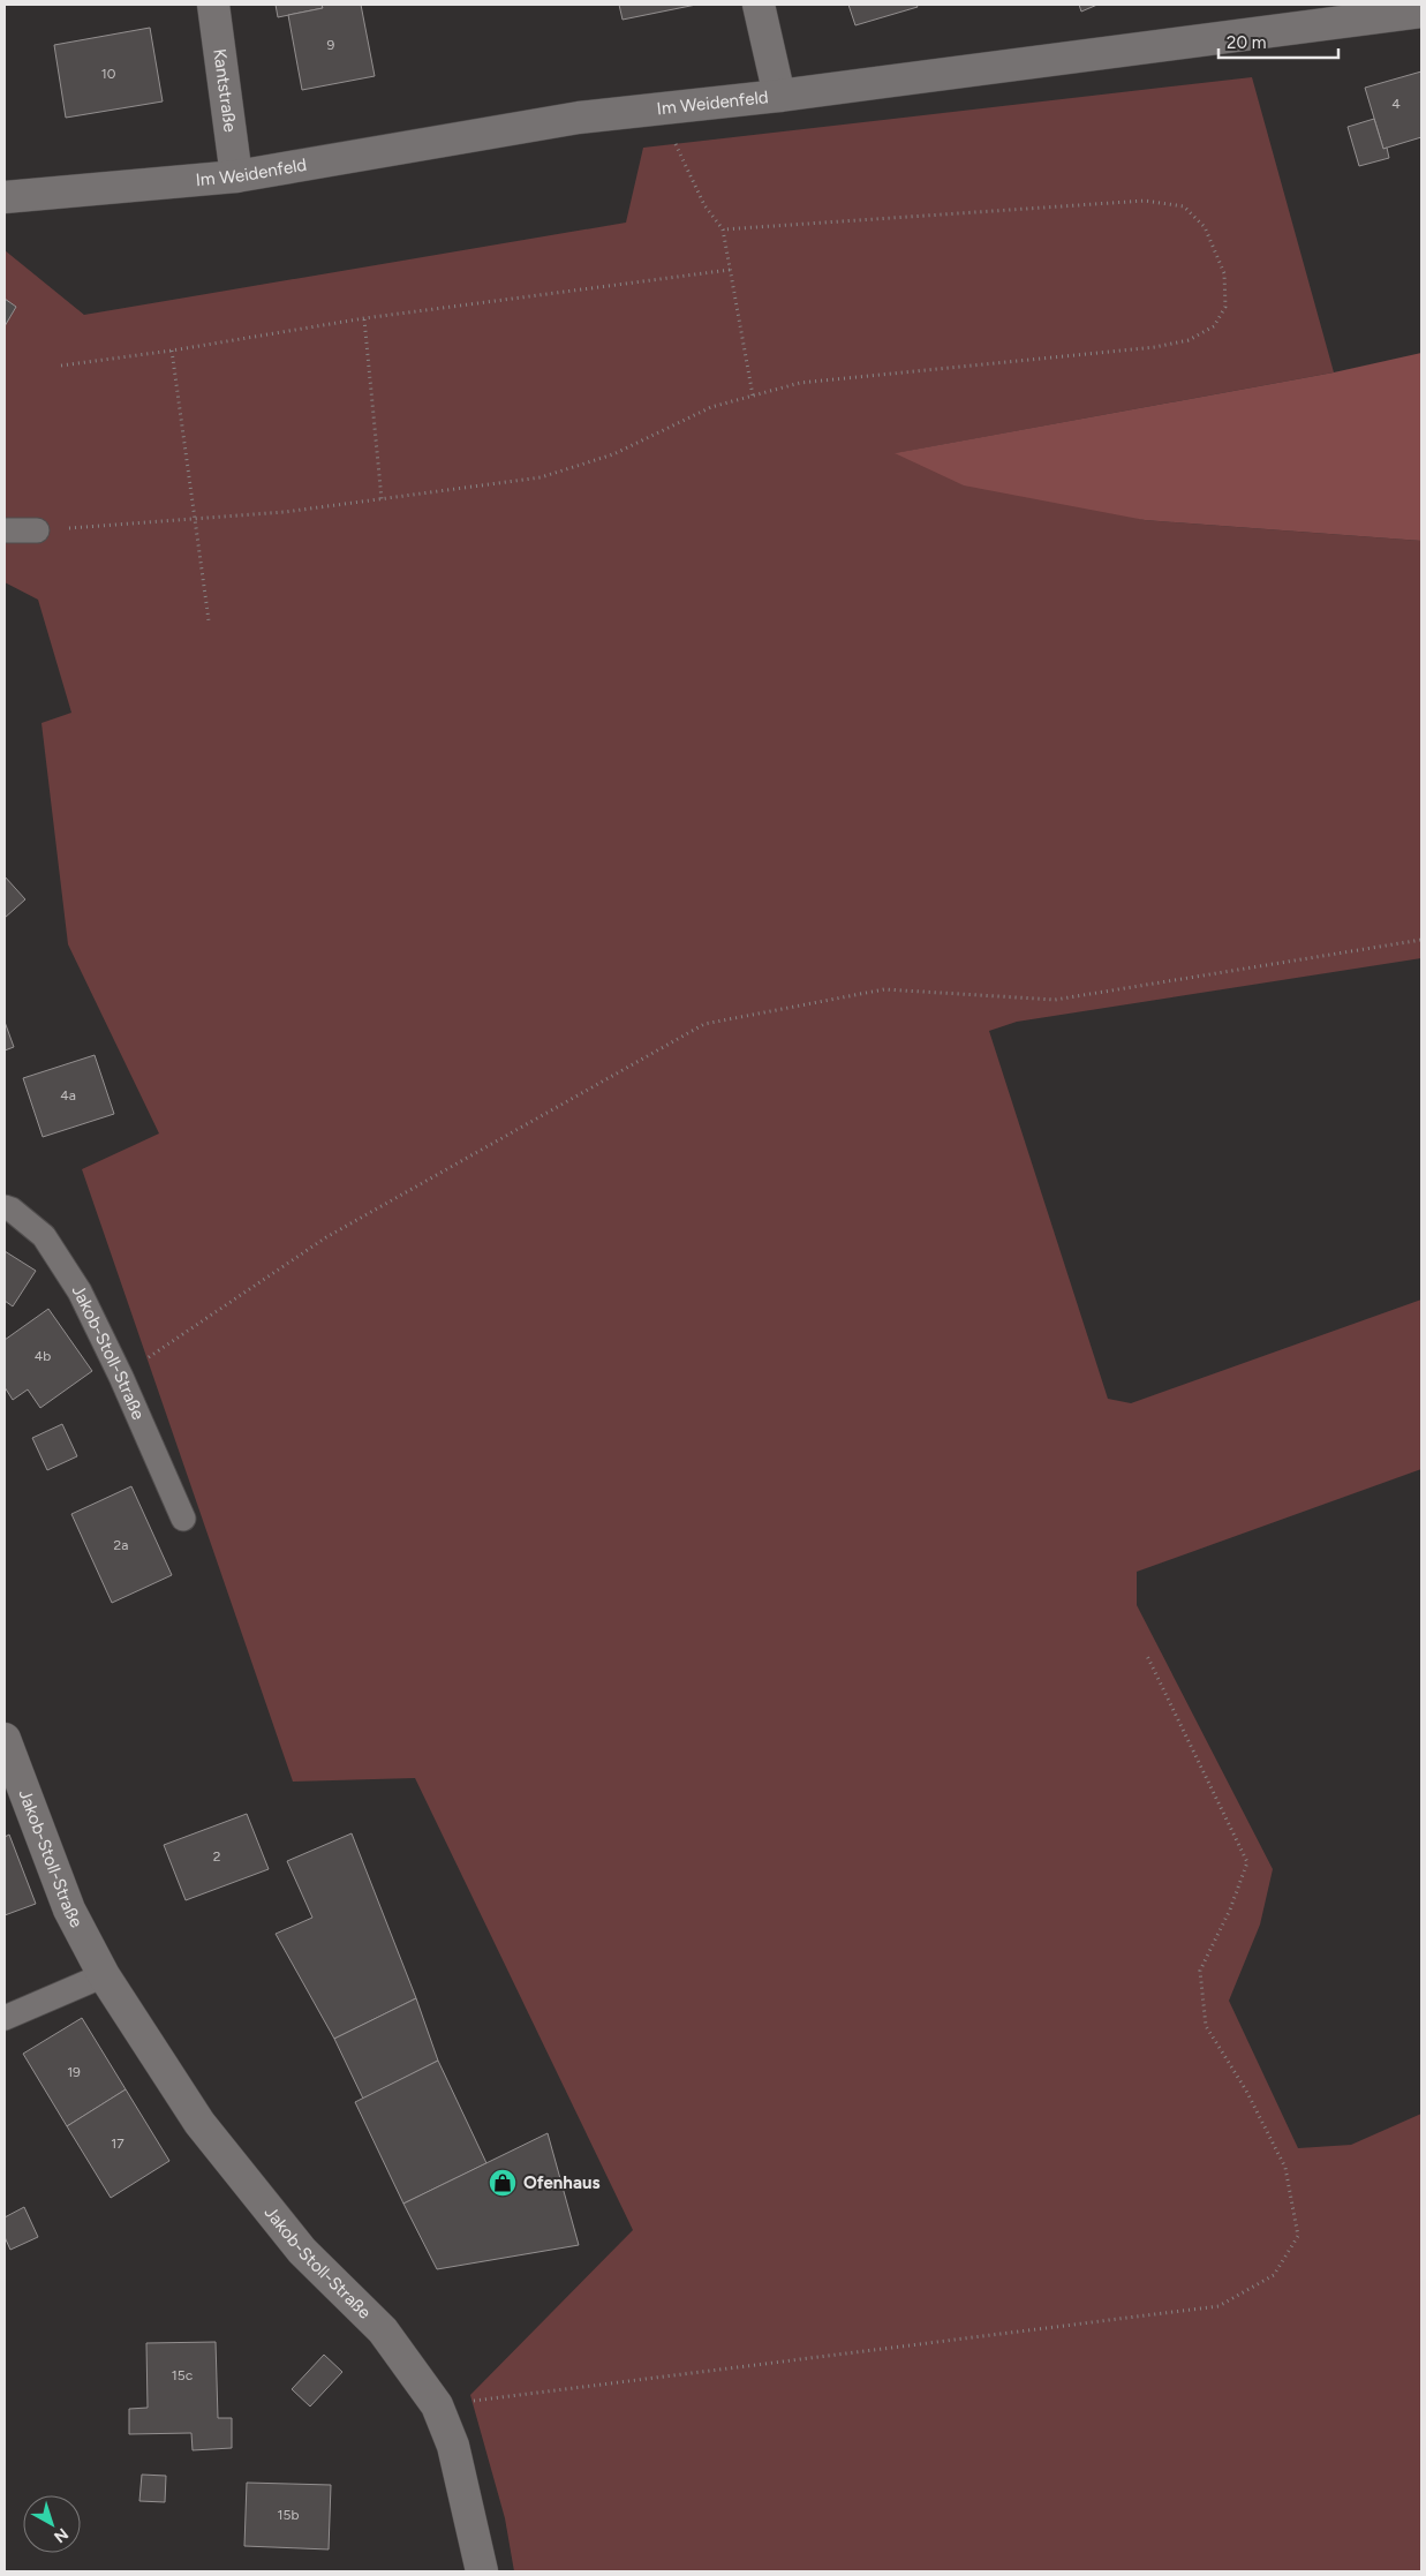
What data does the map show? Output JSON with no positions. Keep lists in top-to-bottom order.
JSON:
{
  "streets": {
    "street": ["Kantstraße", "Im Weidenfeld", "Jakob-Stoll-Straße"]
  },
  "crossings": [
    ["Kantstraße", "Im Weidenfeld"]
  ],
  "places": {
    "shop": ["Ofenhaus"]
  },
  "house_numbers": [
    "9",
    "10",
    "4",
    "4a",
    "4b",
    "2a",
    "2",
    "19",
    "17",
    "15c",
    "15b"
  ],
  "scale_bar": "20 m",
  "north": "bottom right"
}
